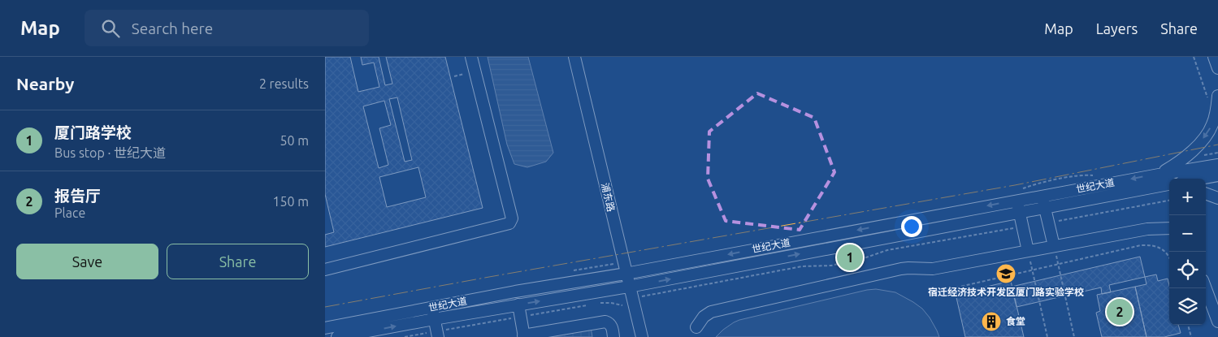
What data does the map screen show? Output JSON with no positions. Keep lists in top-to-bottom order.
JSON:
{
  "streets": {
    "street": ["世纪大道", "浦东路"]
  },
  "crossings": [
    ["世纪大道", "浦东路"]
  ],
  "places": {
    "school or university": ["宿迁经济技术开发区厦门路实验学校"],
    "building": ["食堂"]
  },
  "page": {
    "header": "Map",
    "search": "Search here",
    "nav": ["Map", "Layers", "Share"],
    "heading": ["Nearby", "2 results"],
    "list": [
      {
        "mark": "1",
        "name": "厦门路学校",
        "note": "Bus stop · 世纪大道",
        "value": "50 m"
      },
      {
        "mark": "2",
        "name": "报告厅",
        "note": "Place",
        "value": "150 m"
      }
    ],
    "map_buttons": ["+", "−"],
    "buttons": ["Save", "Share"],
    "pins": ["1", "2"]
  }
}
